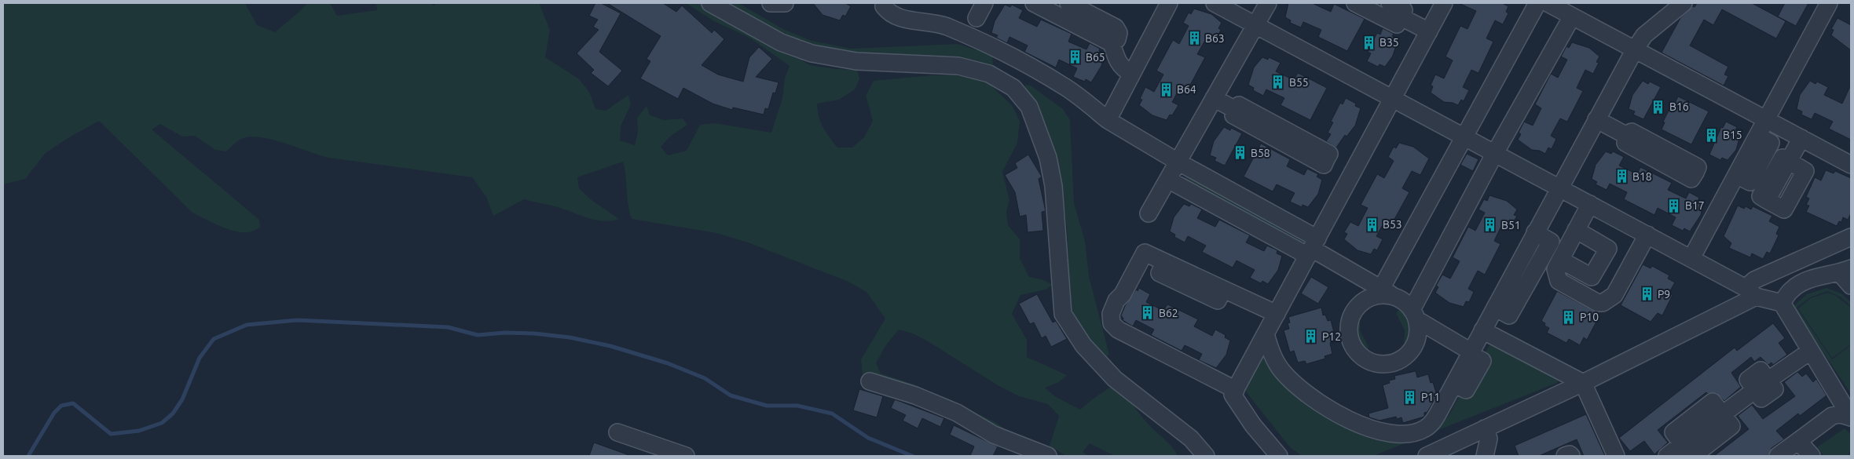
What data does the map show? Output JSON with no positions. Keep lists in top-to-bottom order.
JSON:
{
  "places": {
    "building": [
      "B63",
      "B35",
      "B65",
      "B55",
      "B64",
      "B16",
      "B15",
      "B58",
      "B18",
      "B17",
      "B53",
      "B51",
      "P9",
      "B62",
      "P10",
      "P12",
      "P11"
    ]
  }
}
